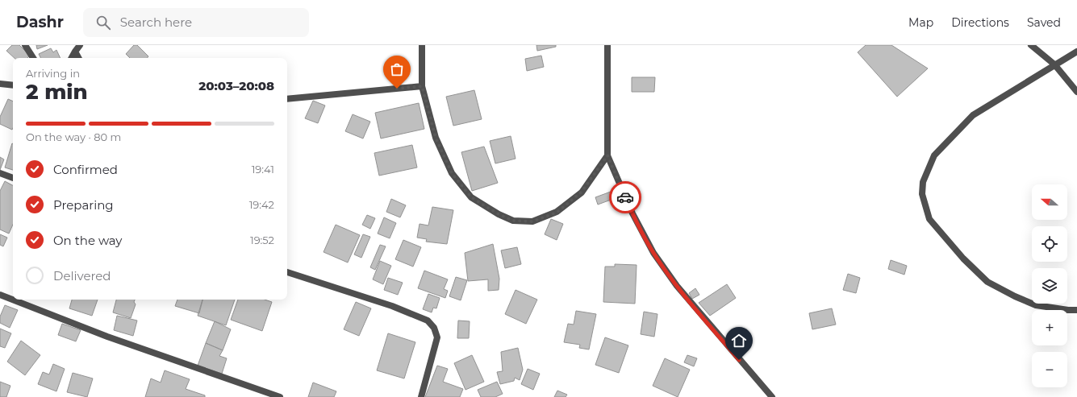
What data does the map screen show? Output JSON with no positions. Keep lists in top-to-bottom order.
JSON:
{
  "north": "left",
  "page": {
    "header": "Dashr",
    "search": "Search here",
    "nav": ["Map", "Directions", "Saved"],
    "heading": ["2 min", "Arriving in", "20:03–20:08"],
    "bar": "On the way · 80 m",
    "list": [
      ["Confirmed", "19:41"],
      ["Preparing", "19:42"],
      ["On the way", "19:52"],
      "Delivered"
    ],
    "map_buttons": ["+", "−"]
  }
}
